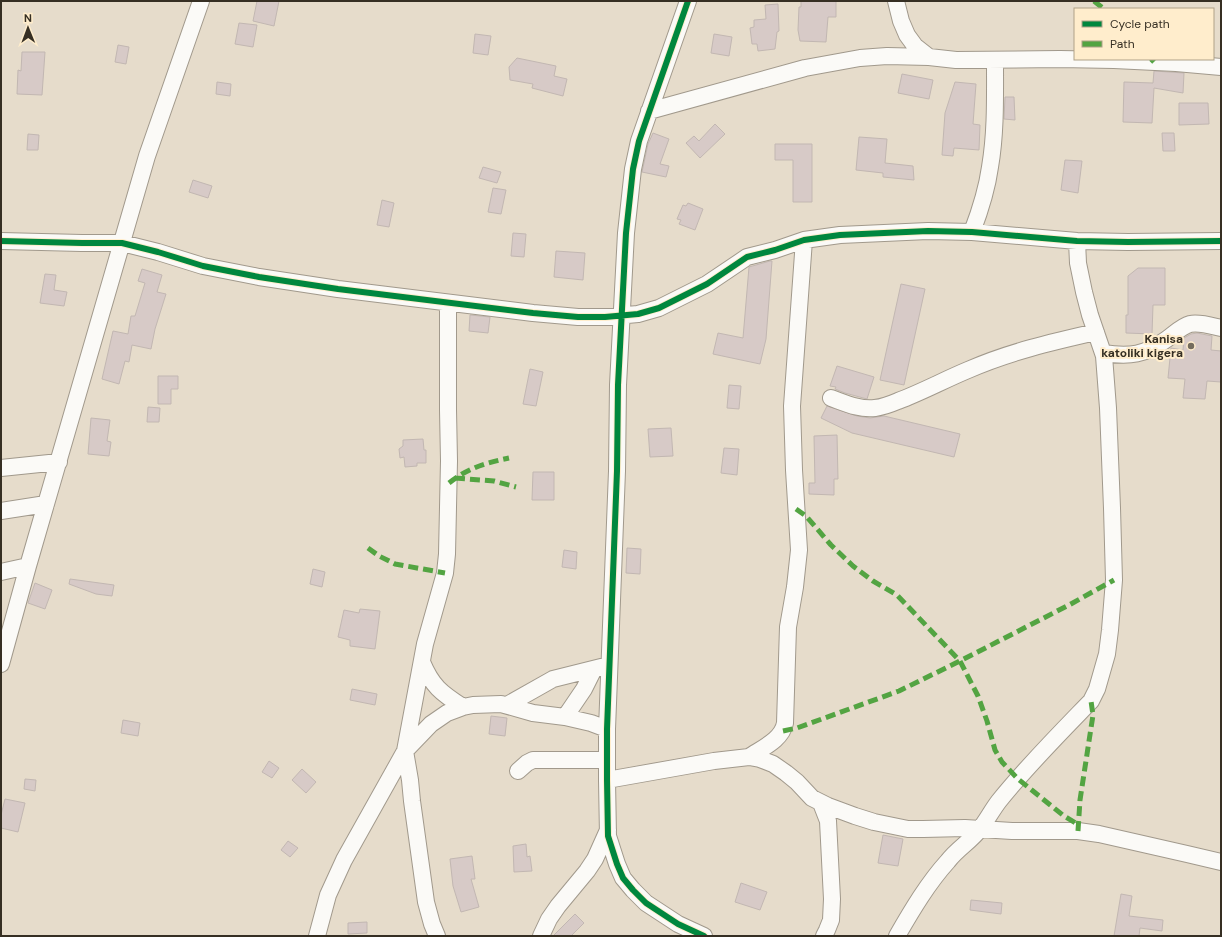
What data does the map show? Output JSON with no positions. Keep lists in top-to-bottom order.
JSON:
{
  "places": ["Kanisa katoliki kigera"],
  "legend": ["Cycle path", "Path"],
  "north": "top"
}
